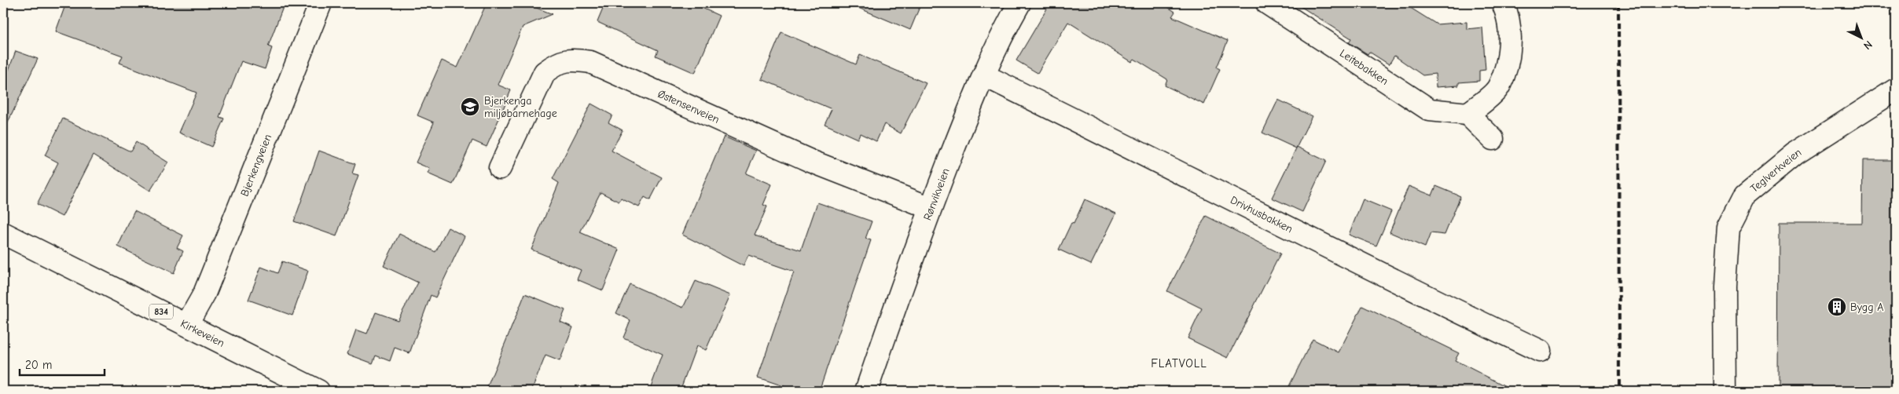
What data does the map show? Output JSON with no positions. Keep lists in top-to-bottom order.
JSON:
{
  "streets": {
    "street": [
      "Leitebakken",
      "Østensenveien",
      "Bjerkengveien",
      "Teglverkveien",
      "Rønvikveien",
      "Drivhusbakken",
      "834",
      "Kirkeveien"
    ]
  },
  "crossings": [
    ["Østensenveien", "Rønvikveien"],
    ["Bjerkengveien", "Kirkeveien"],
    ["Rønvikveien", "Drivhusbakken"]
  ],
  "districts": ["FLATVOLL"],
  "places": {
    "school or university": ["Bjerkenga miljøbarnehage"],
    "building": ["Bygg A"]
  },
  "scale_bar": "20 m",
  "north": "bottom right"
}
